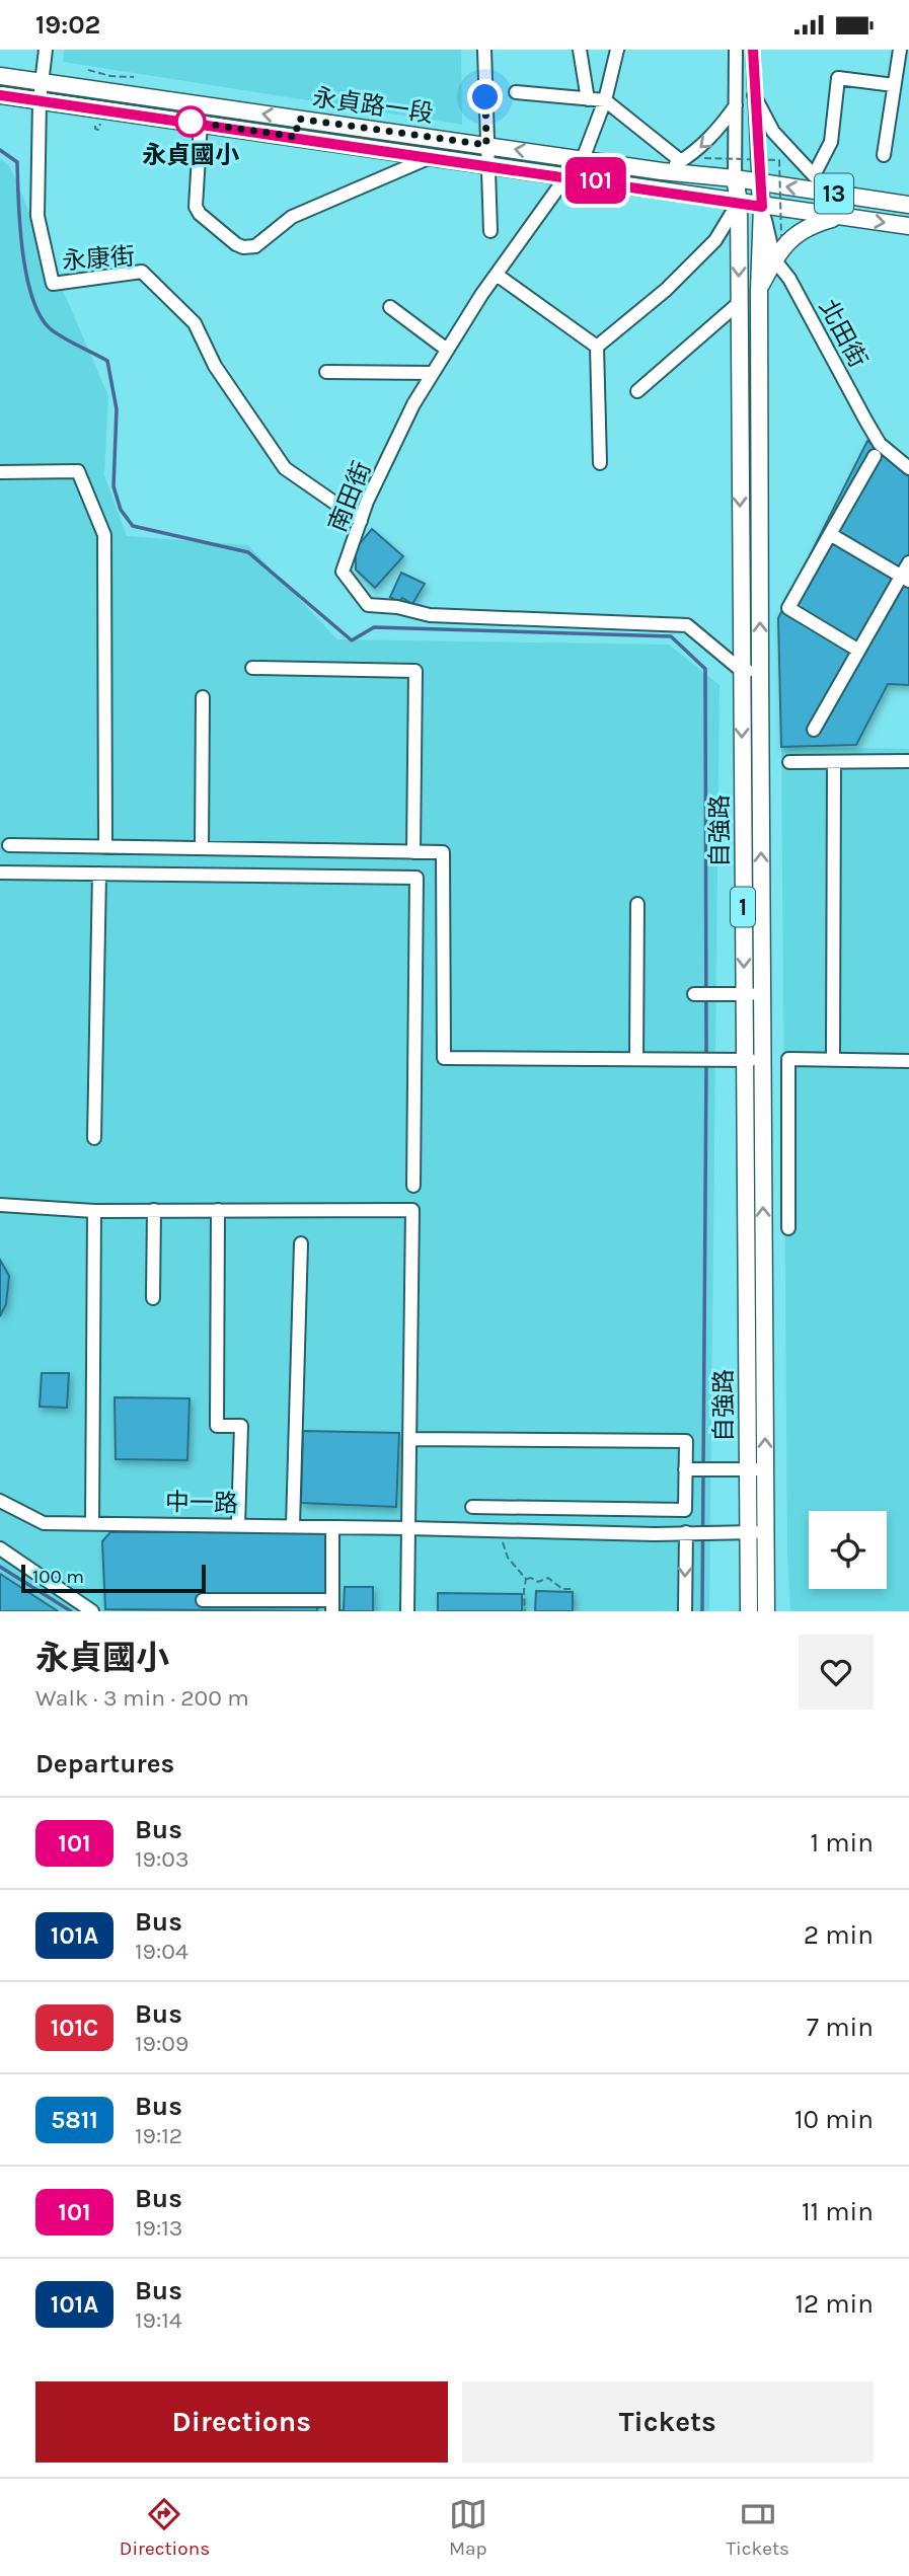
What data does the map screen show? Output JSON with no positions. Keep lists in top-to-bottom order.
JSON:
{
  "streets": {
    "main road": [
      "永貞路一段",
      "13",
      "自強路",
      "1"
    ],
    "street": [
      "永康街",
      "北田街",
      "南田街",
      "中一路"
    ]
  },
  "crossings": [
    ["永貞路一段", "13"],
    ["永貞路一段", "永康街"],
    ["永貞路一段", "南田街"],
    ["永貞路一段", "自強路"],
    ["13", "北田街"],
    ["13", "自強路"],
    ["永康街", "南田街"],
    ["北田街", "自強路"],
    ["南田街", "自強路"],
    ["自強路", "中一路"]
  ],
  "places": ["永貞國小"],
  "lines": ["bus line 101"],
  "scale_bar": "100 m",
  "page": {
    "status": "19:02",
    "on_map": "101",
    "scale": "100 m",
    "heading": [
      ["永貞國小", "Walk · 3 min · 200 m"],
      "Departures"
    ],
    "list": [
      {
        "mark": "101",
        "name": "Bus",
        "note": "19:03",
        "value": "1 min"
      },
      {
        "mark": "101A",
        "name": "Bus",
        "note": "19:04",
        "value": "2 min"
      },
      {
        "mark": "101C",
        "name": "Bus",
        "note": "19:09",
        "value": "7 min"
      },
      {
        "mark": "5811",
        "name": "Bus",
        "note": "19:12",
        "value": "10 min"
      },
      {
        "mark": "101",
        "name": "Bus",
        "note": "19:13",
        "value": "11 min"
      },
      {
        "mark": "101A",
        "name": "Bus",
        "note": "19:14",
        "value": "12 min"
      }
    ],
    "buttons": ["Directions", "Tickets"],
    "tabs": ["Directions", "Map", "Tickets"]
  }
}
